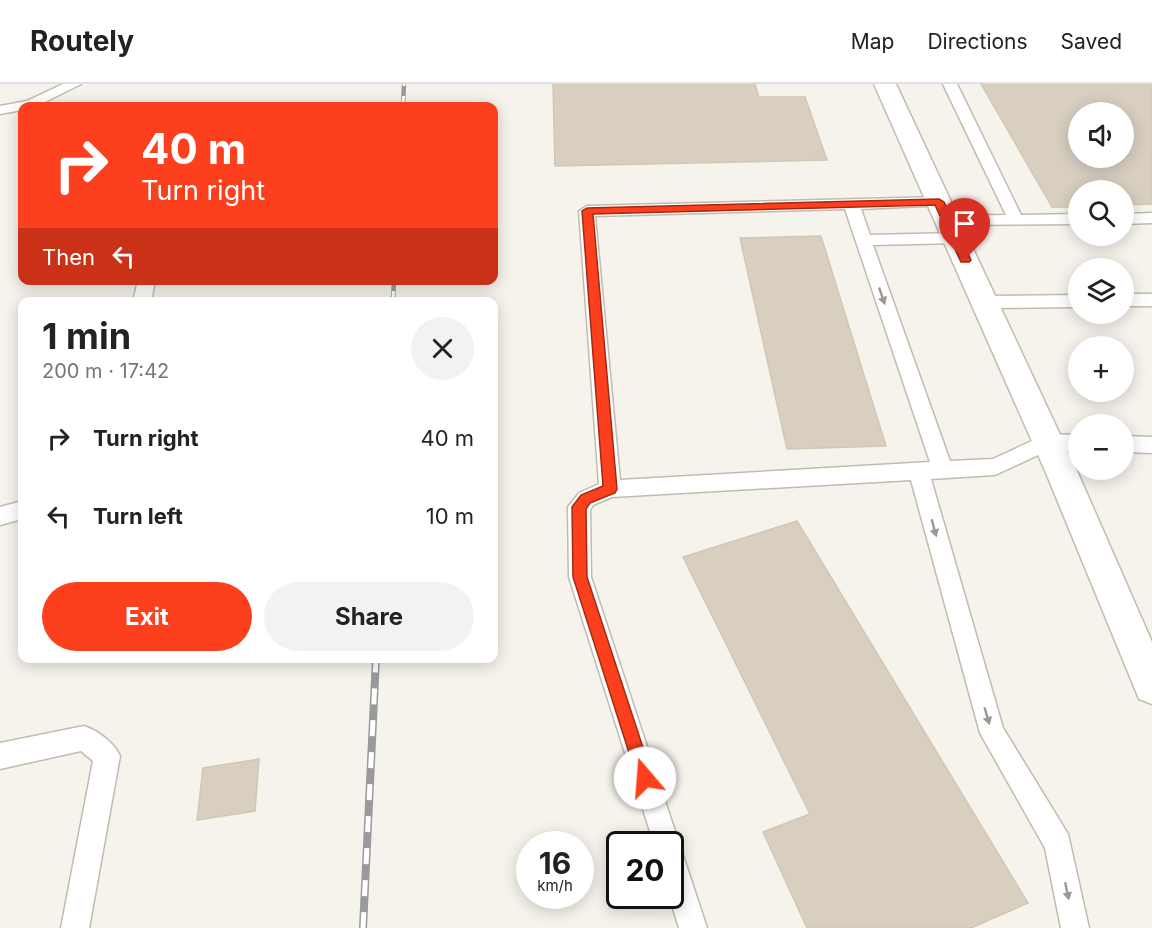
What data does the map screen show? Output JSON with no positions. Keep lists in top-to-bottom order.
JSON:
{
  "page": {
    "header": "Routely",
    "nav": ["Map", "Directions", "Saved"],
    "map_buttons": ["+", "−"],
    "turn": ["40 m", "Turn right"],
    "then": "Then",
    "heading": ["1 min", "200 m · 17:42"],
    "list": [
      {
        "name": "Turn right",
        "value": "40 m"
      },
      {
        "name": "Turn left",
        "value": "10 m"
      }
    ],
    "buttons": ["Exit", "Share"],
    "speed": "16 km/h",
    "limit": "20"
  }
}
